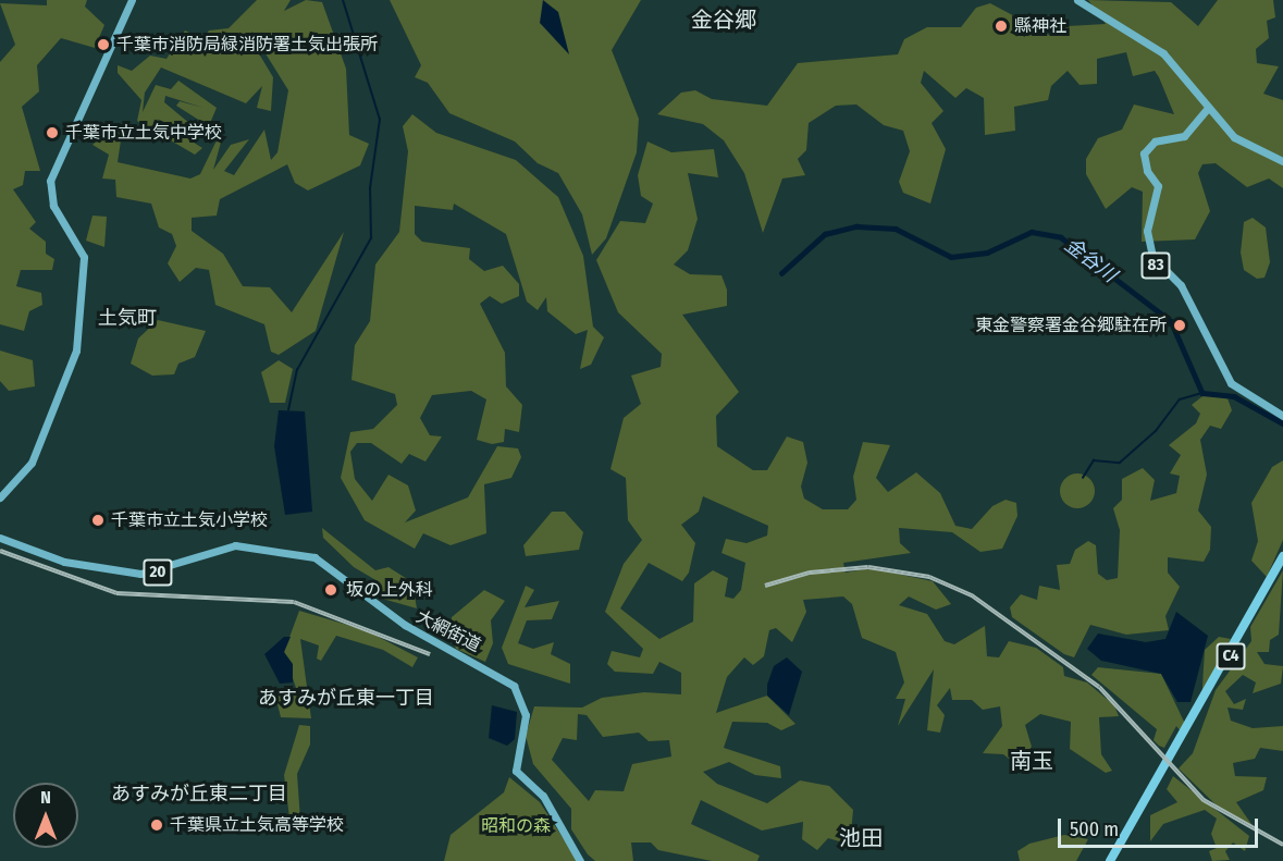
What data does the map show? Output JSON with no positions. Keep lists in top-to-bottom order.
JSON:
{
  "streets": {
    "highway": ["C4"],
    "main road": ["83", "20", "大網街道"]
  },
  "districts": [
    "金谷郷",
    "土気町",
    "あすみが丘東一丁目",
    "南玉",
    "あすみが丘東二丁目",
    "池田"
  ],
  "water": ["金谷川"],
  "parks": ["昭和の森"],
  "places": [
    "縣神社",
    "千葉市消防局緑消防署土気出張所",
    "千葉市立土気中学校",
    "東金警察署金谷郷駐在所",
    "千葉市立土気小学校",
    "坂の上外科",
    "千葉県立土気高等学校"
  ],
  "scale_bar": "500 m",
  "north": "top"
}
